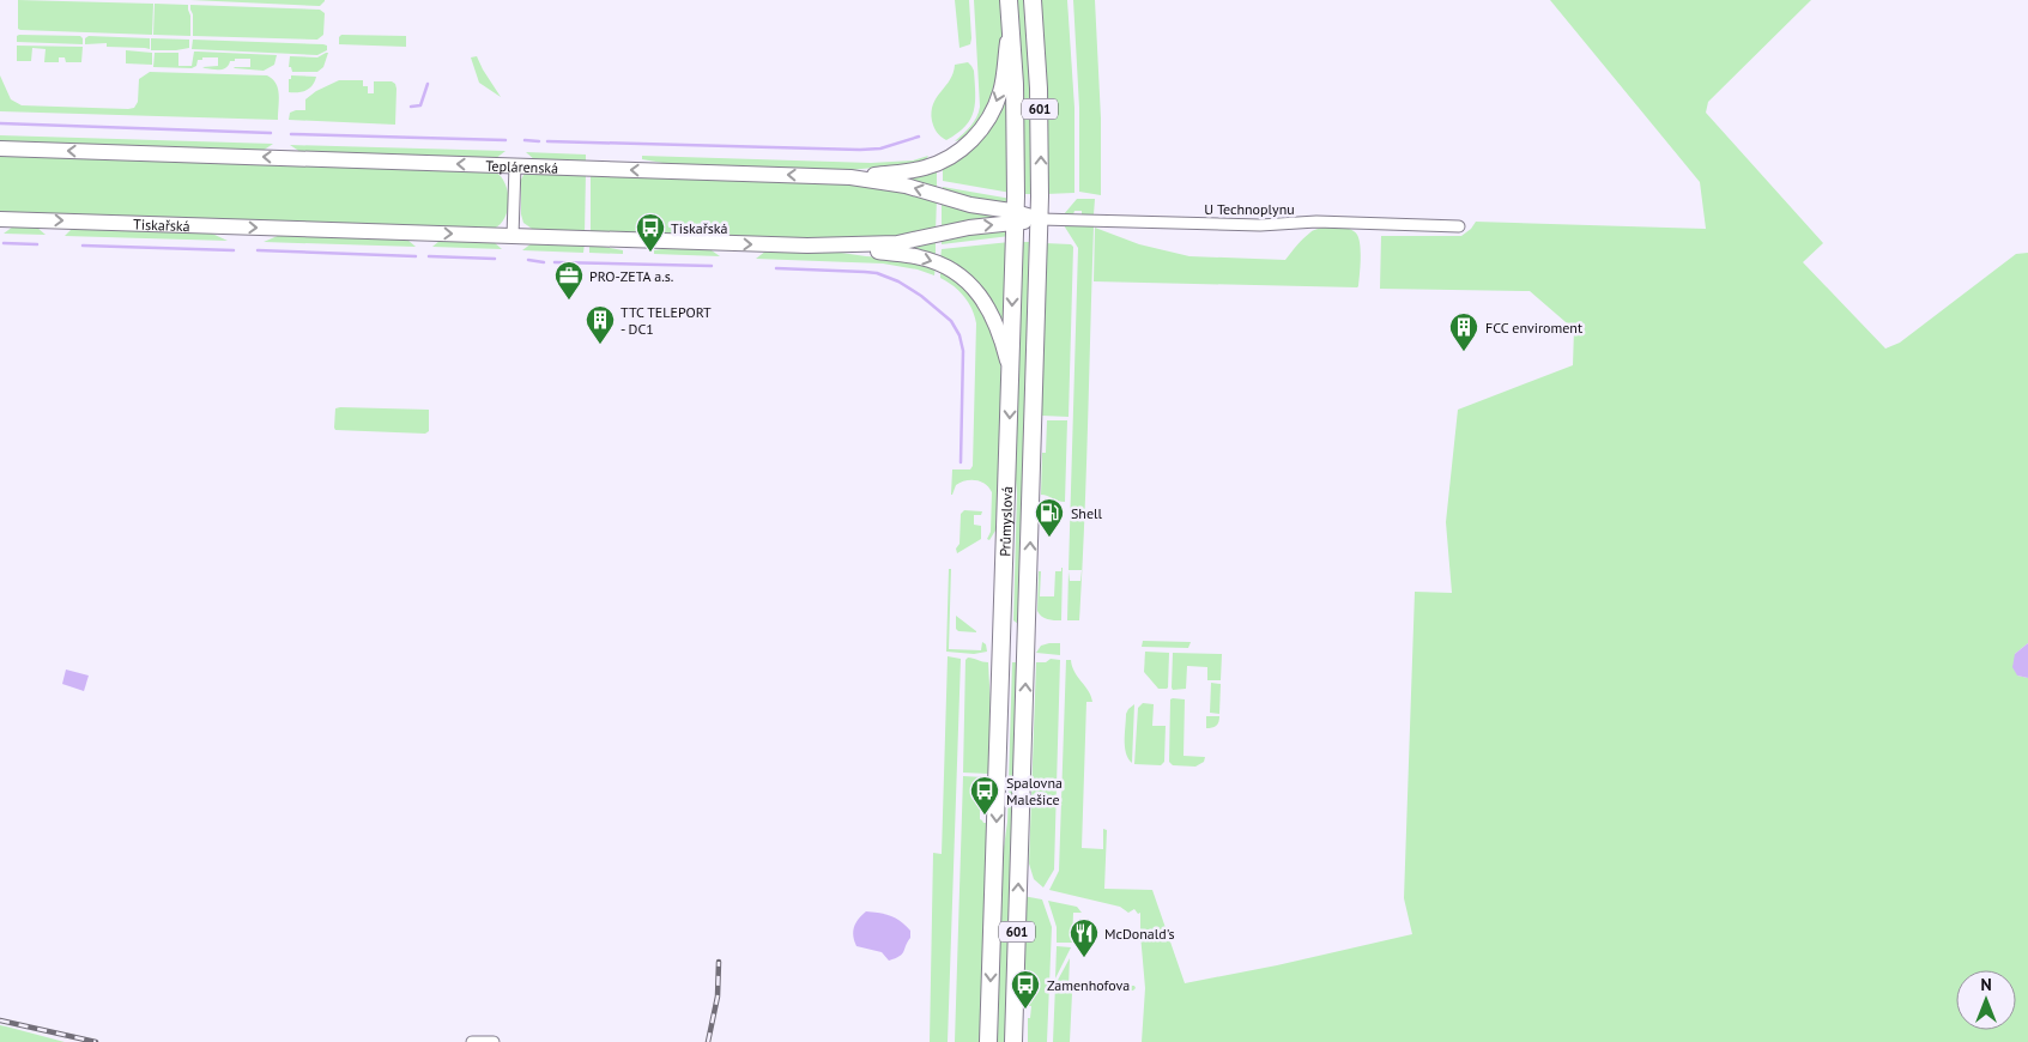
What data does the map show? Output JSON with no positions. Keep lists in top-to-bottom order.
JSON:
{
  "streets": {
    "main road": ["601", "Průmyslová"],
    "street": ["Teplárenská", "U Technoplynu", "Tiskařská"]
  },
  "crossings": [
    ["Teplárenská", "U Technoplynu"],
    ["Teplárenská", "Tiskařská"],
    ["Teplárenská", "Průmyslová"],
    ["U Technoplynu", "Průmyslová"],
    ["Tiskařská", "Průmyslová"]
  ],
  "one_way": ["Teplárenská", "Tiskařská"],
  "places": {
    "bus stop": ["Tiskařská", "Spalovna Malešice", "Zamenhofova"],
    "office": ["PRO-ZETA a.s."],
    "building": ["TTC TELEPORT - DC1", "FCC enviroment"],
    "fuel station": ["Shell"],
    "restaurant": ["McDonald's"]
  },
  "north": "top"
}
